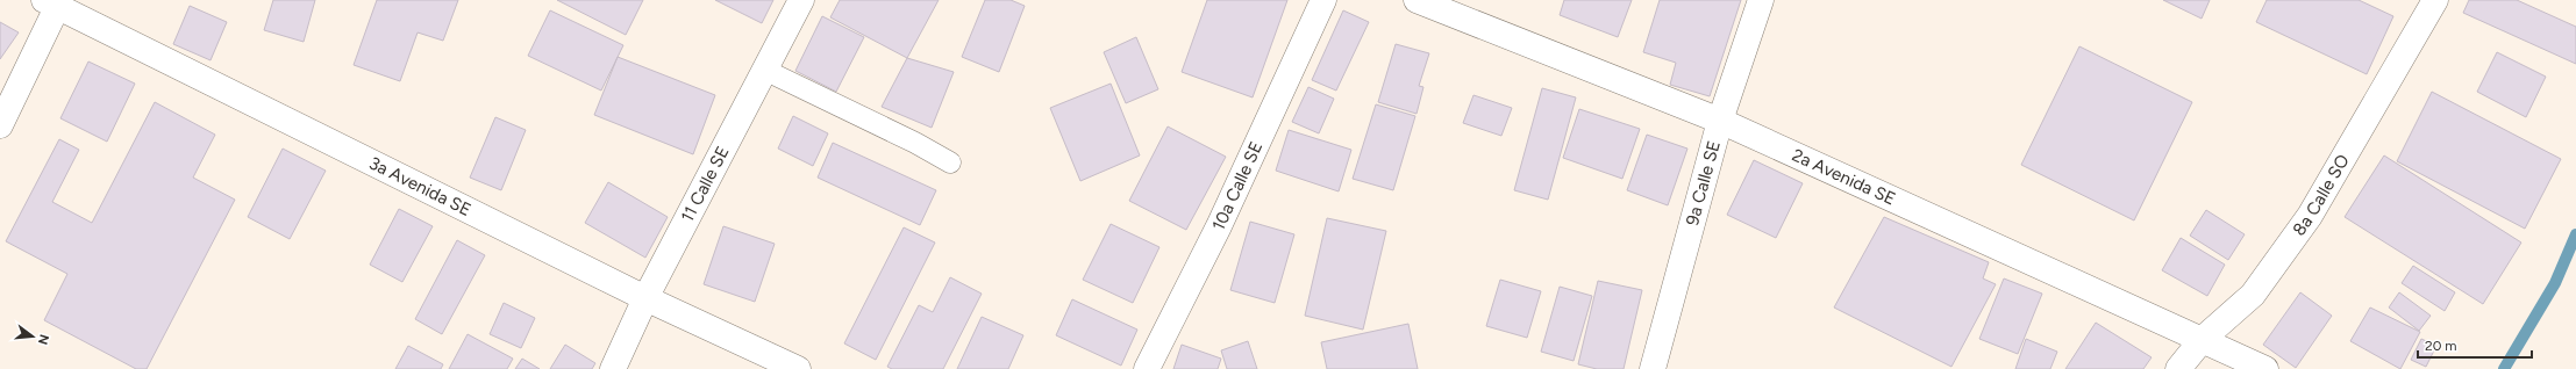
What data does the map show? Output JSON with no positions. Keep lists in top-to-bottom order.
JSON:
{
  "streets": {
    "street": [
      "2a Avenida SE",
      "11 Calle SE",
      "9a Calle SE",
      "3a Avenida SE",
      "10a Calle SE",
      "8a Calle SO"
    ]
  },
  "crossings": [
    ["2a Avenida SE", "9a Calle SE"],
    ["2a Avenida SE", "8a Calle SO"],
    ["11 Calle SE", "3a Avenida SE"]
  ],
  "scale_bar": "20 m",
  "north": "right"
}
